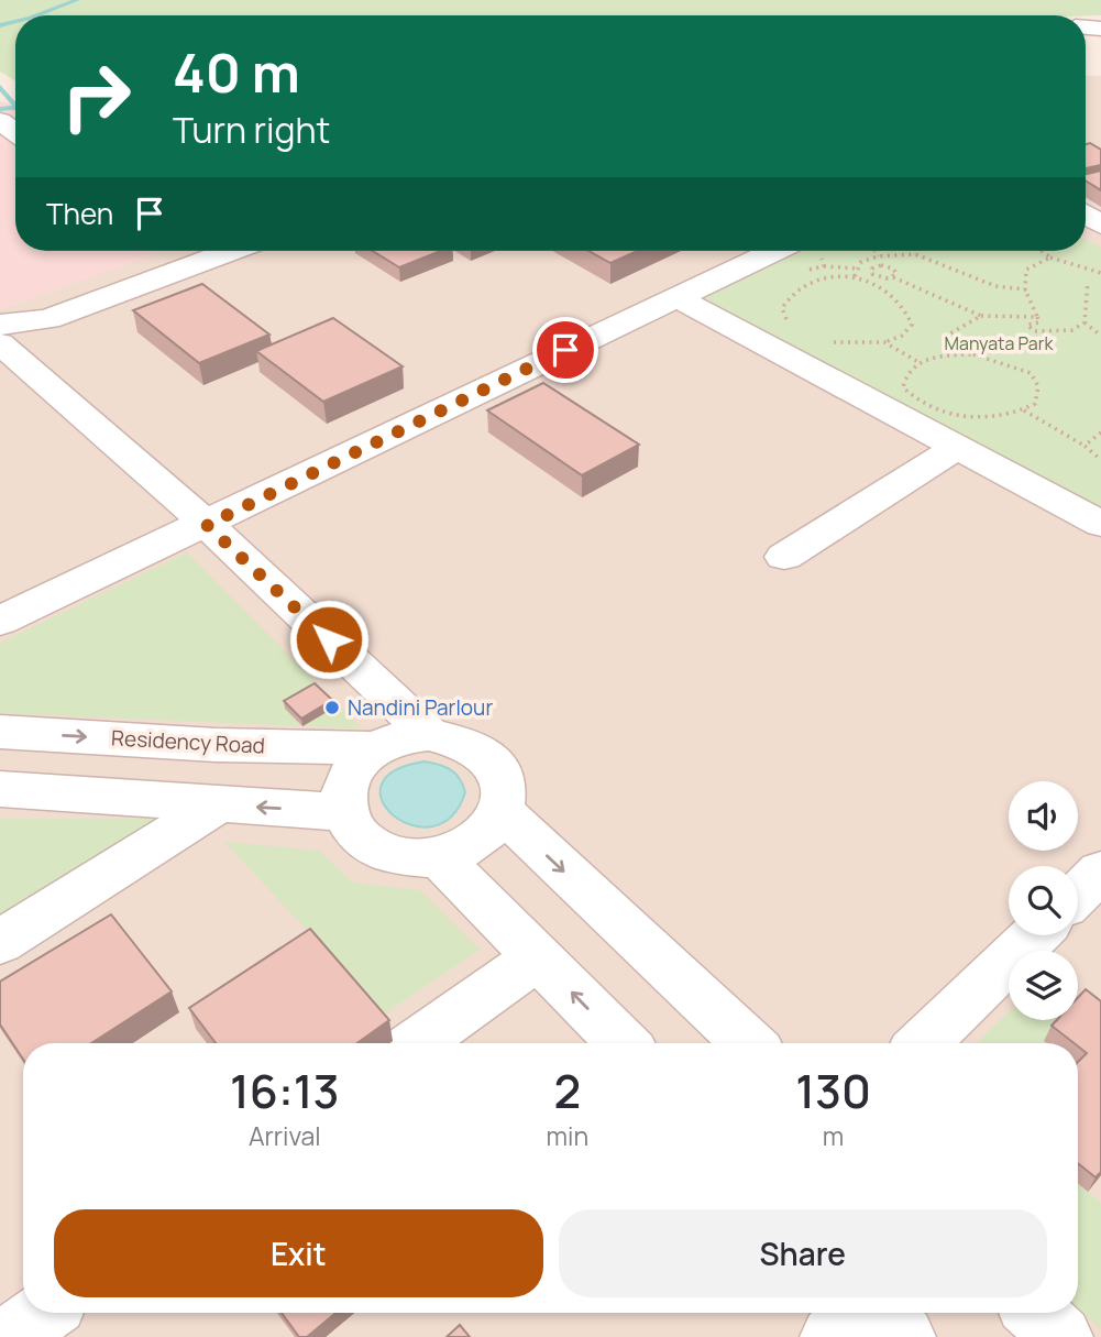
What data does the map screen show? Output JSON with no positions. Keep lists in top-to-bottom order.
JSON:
{
  "streets": {
    "street": ["Residency Road"]
  },
  "parks": ["Manyata Park"],
  "places": ["Nandini Parlour"],
  "page": {
    "turn": ["40 m", "Turn right"],
    "then": "Then",
    "eta": [
      "16:13",
      "Arrival",
      "2",
      "min",
      "130",
      "m"
    ],
    "buttons": ["Exit", "Share"]
  }
}
